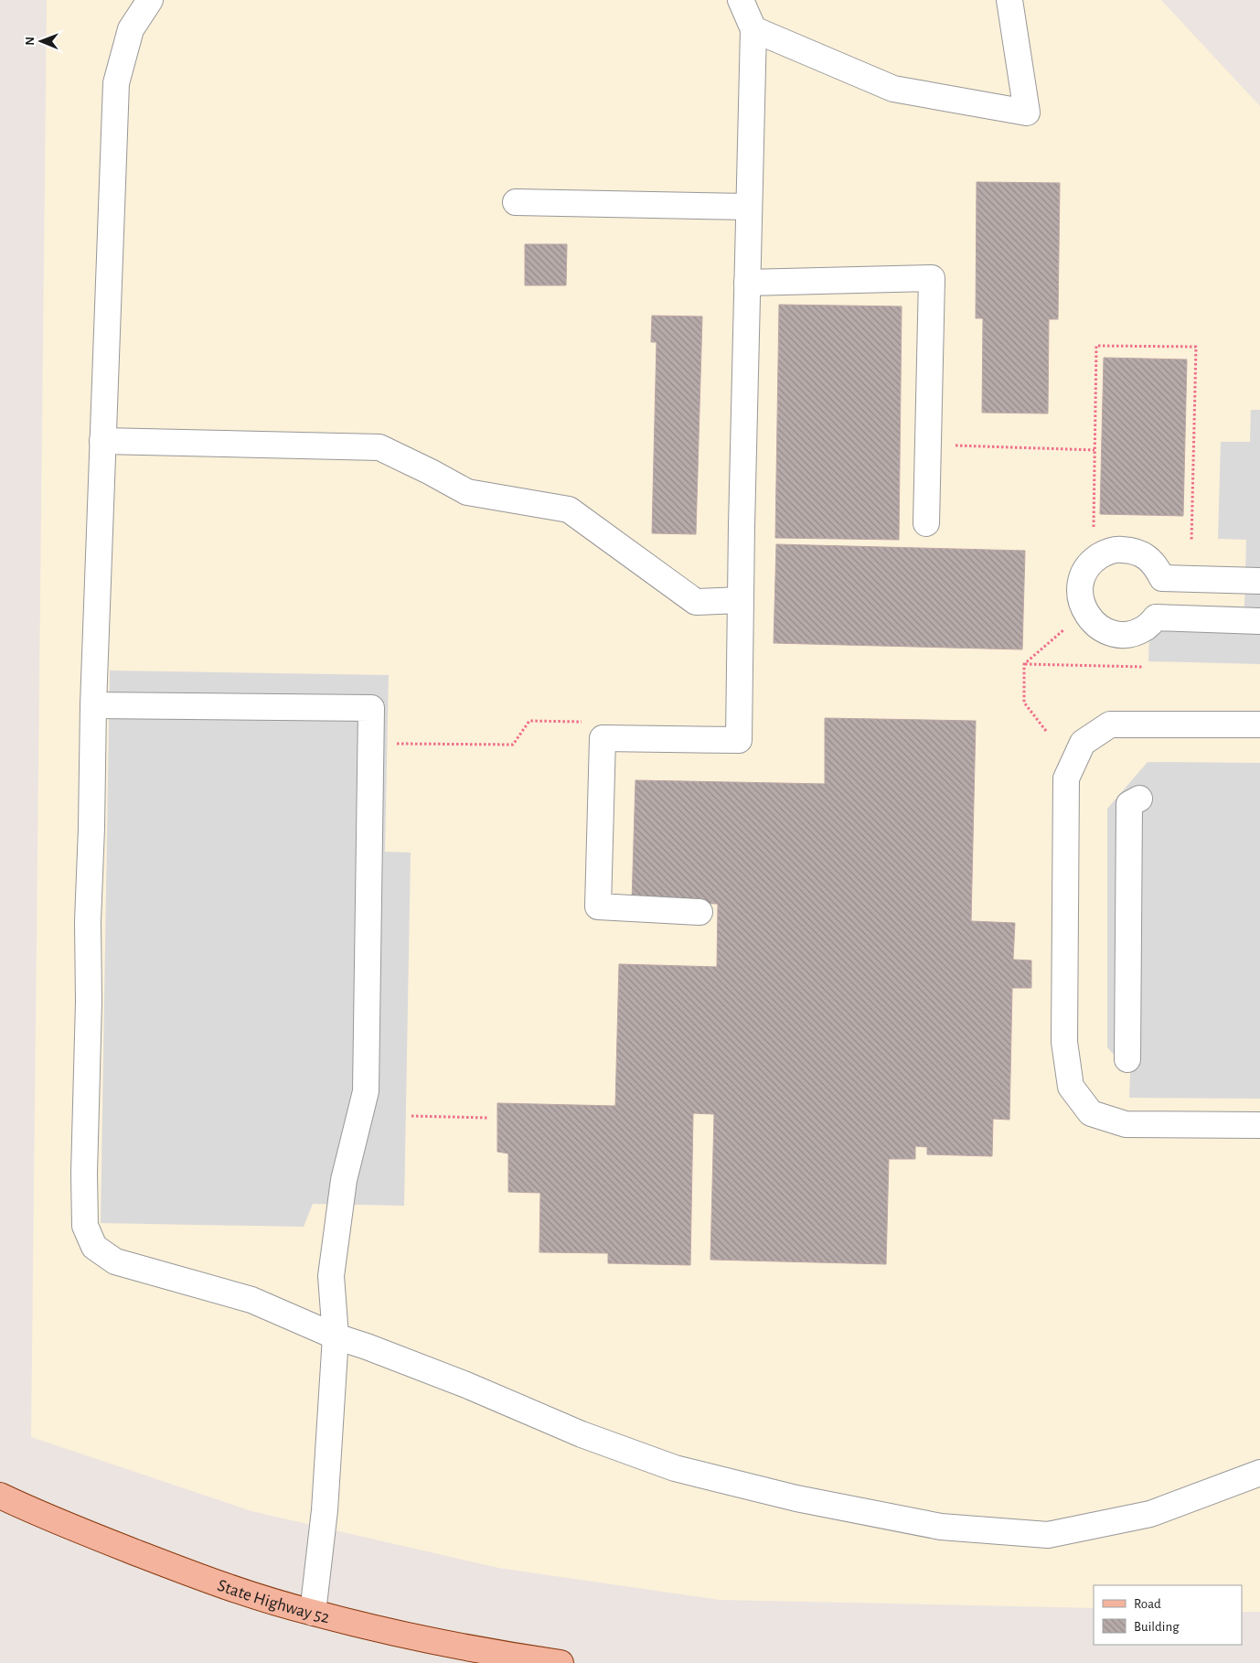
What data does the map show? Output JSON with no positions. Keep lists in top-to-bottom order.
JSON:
{
  "streets": {
    "main road": ["State Highway 52"]
  },
  "legend": ["Road", "Building"],
  "north": "left"
}
